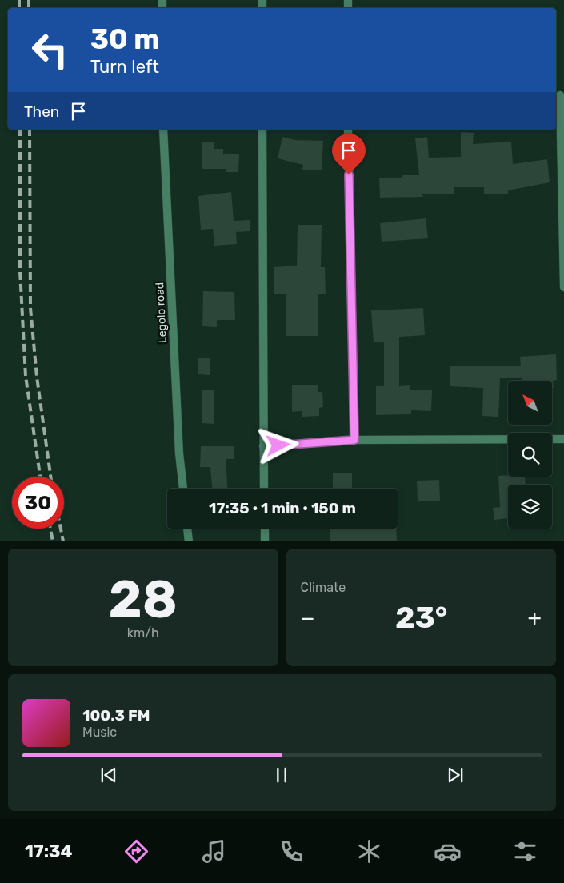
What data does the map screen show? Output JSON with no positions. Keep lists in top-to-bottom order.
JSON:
{
  "streets": {
    "street": ["Legolo road"]
  },
  "north": "top left",
  "page": {
    "turn": ["30 m", "Turn left"],
    "then": "Then",
    "limit": "30",
    "trip": "17:35 · 1 min · 150 m",
    "tile": [
      ["28", "km/h"],
      "Climate"
    ],
    "heat": ["−", "23°", "+"],
    "song": ["100.3 FM", "Music"],
    "tabs": "17:34"
  }
}
